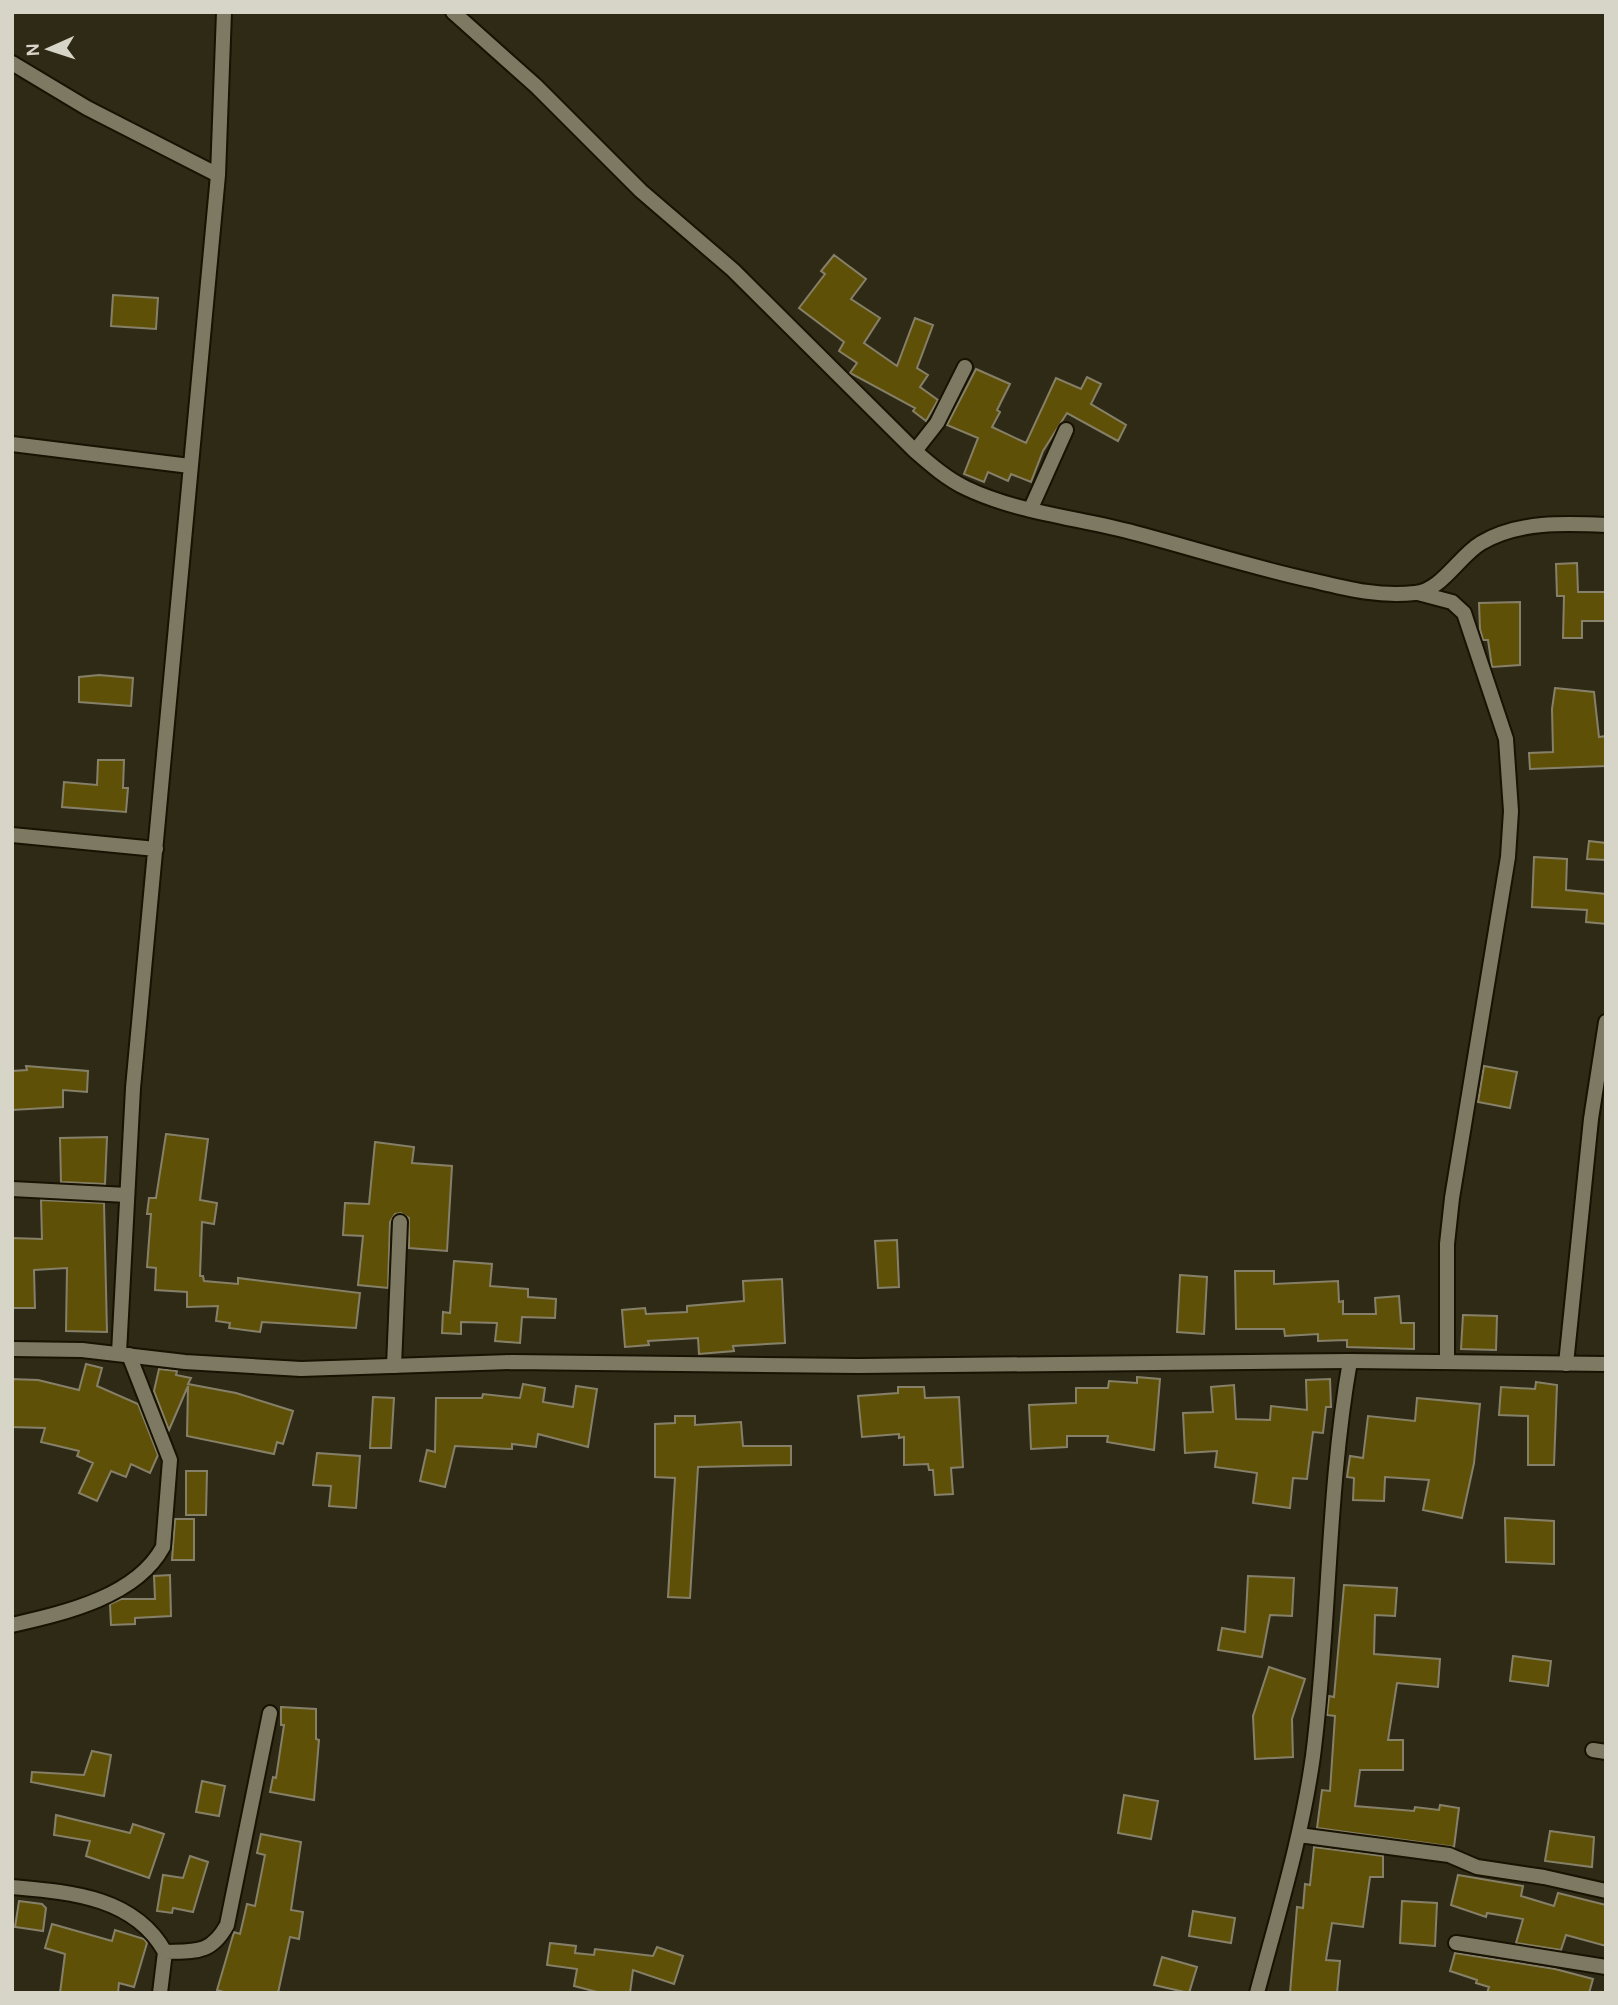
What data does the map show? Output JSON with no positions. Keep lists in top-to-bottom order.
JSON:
{
  "north": "left"
}
